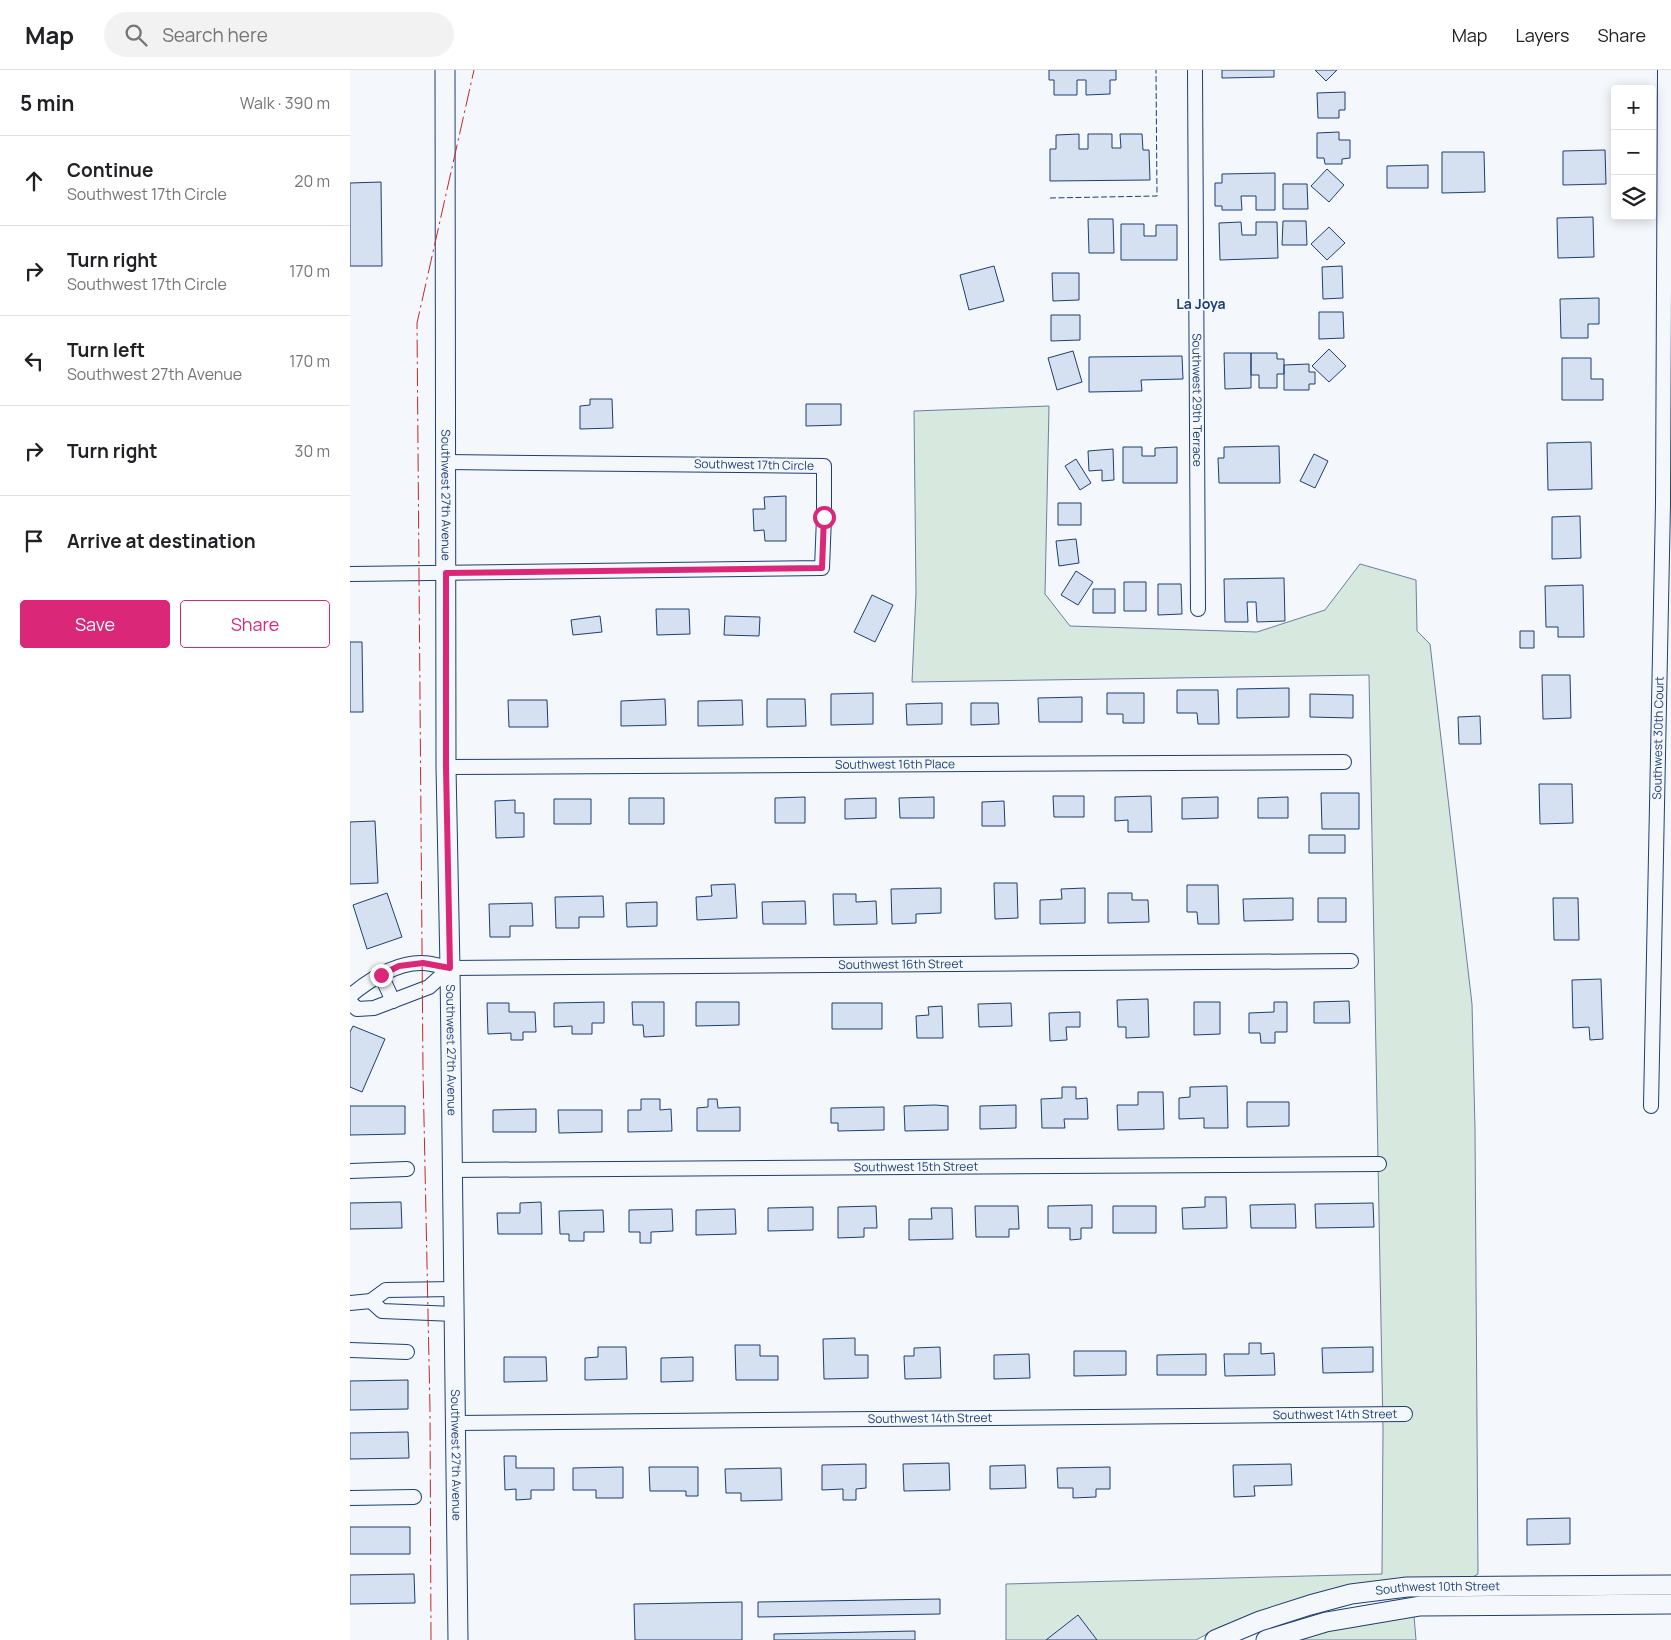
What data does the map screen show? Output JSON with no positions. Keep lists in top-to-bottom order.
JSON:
{
  "streets": {
    "main road": ["Southwest 27th Avenue", "Southwest 10th Street"],
    "street": [
      "Southwest 29th Terrace",
      "Southwest 17th Circle",
      "Southwest 30th Court",
      "Southwest 16th Place",
      "Southwest 16th Street",
      "Southwest 15th Street",
      "Southwest 14th Street"
    ]
  },
  "crossings": [
    ["Southwest 17th Circle", "Southwest 27th Avenue"],
    ["Southwest 27th Avenue", "Southwest 16th Place"],
    ["Southwest 27th Avenue", "Southwest 16th Street"],
    ["Southwest 27th Avenue", "Southwest 15th Street"],
    ["Southwest 27th Avenue", "Southwest 14th Street"]
  ],
  "districts": ["La Joya"],
  "page": {
    "header": "Map",
    "search": "Search here",
    "nav": ["Map", "Layers", "Share"],
    "heading": ["5 min", "Walk · 390 m"],
    "map_buttons": ["+", "−"],
    "list": [
      ["Continue", "Southwest 17th Circle", "20 m"],
      ["Turn right", "Southwest 17th Circle", "170 m"],
      ["Turn left", "Southwest 27th Avenue", "170 m"],
      ["Turn right", "30 m"],
      "Arrive at destination"
    ],
    "buttons": ["Save", "Share"]
  }
}
